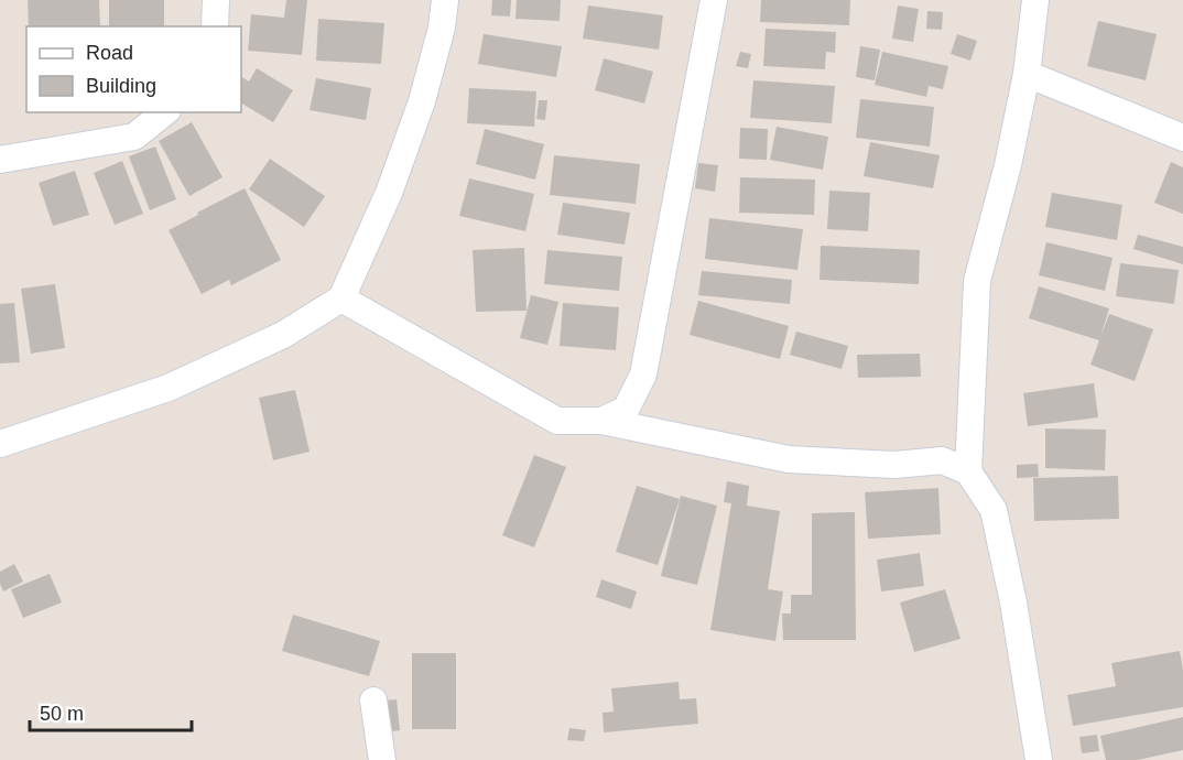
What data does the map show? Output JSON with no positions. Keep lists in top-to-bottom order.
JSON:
{
  "legend": ["Road", "Building"],
  "scale_bar": "50 m"
}
